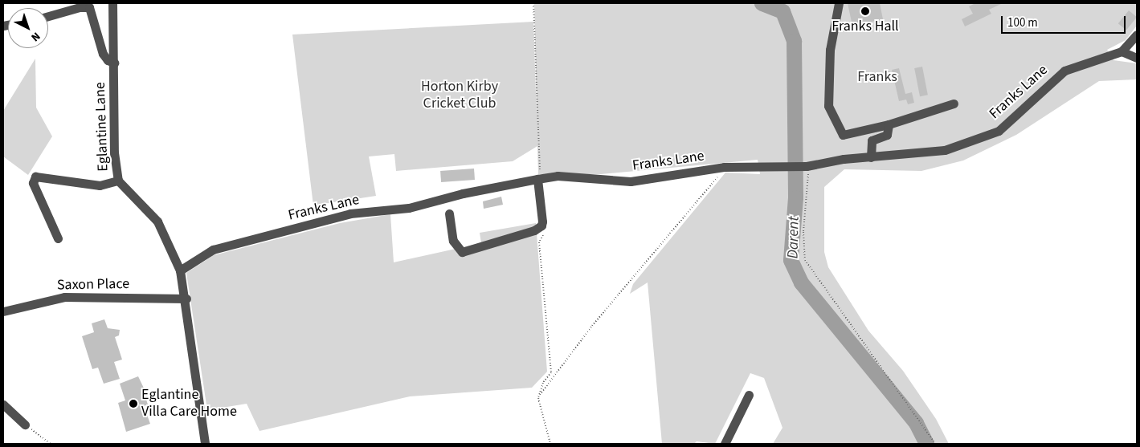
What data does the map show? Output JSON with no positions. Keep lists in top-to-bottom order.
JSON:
{
  "streets": {
    "street": ["Franks Lane", "Eglantine Lane", "Saxon Place"]
  },
  "crossings": [
    ["Franks Lane", "Eglantine Lane"],
    ["Eglantine Lane", "Saxon Place"]
  ],
  "water": ["Darent"],
  "parks": ["Franks", "Horton Kirby Cricket Club"],
  "places": ["Franks Hall", "Eglantine Villa Care Home"],
  "scale_bar": "100 m",
  "north": "bottom right"
}
